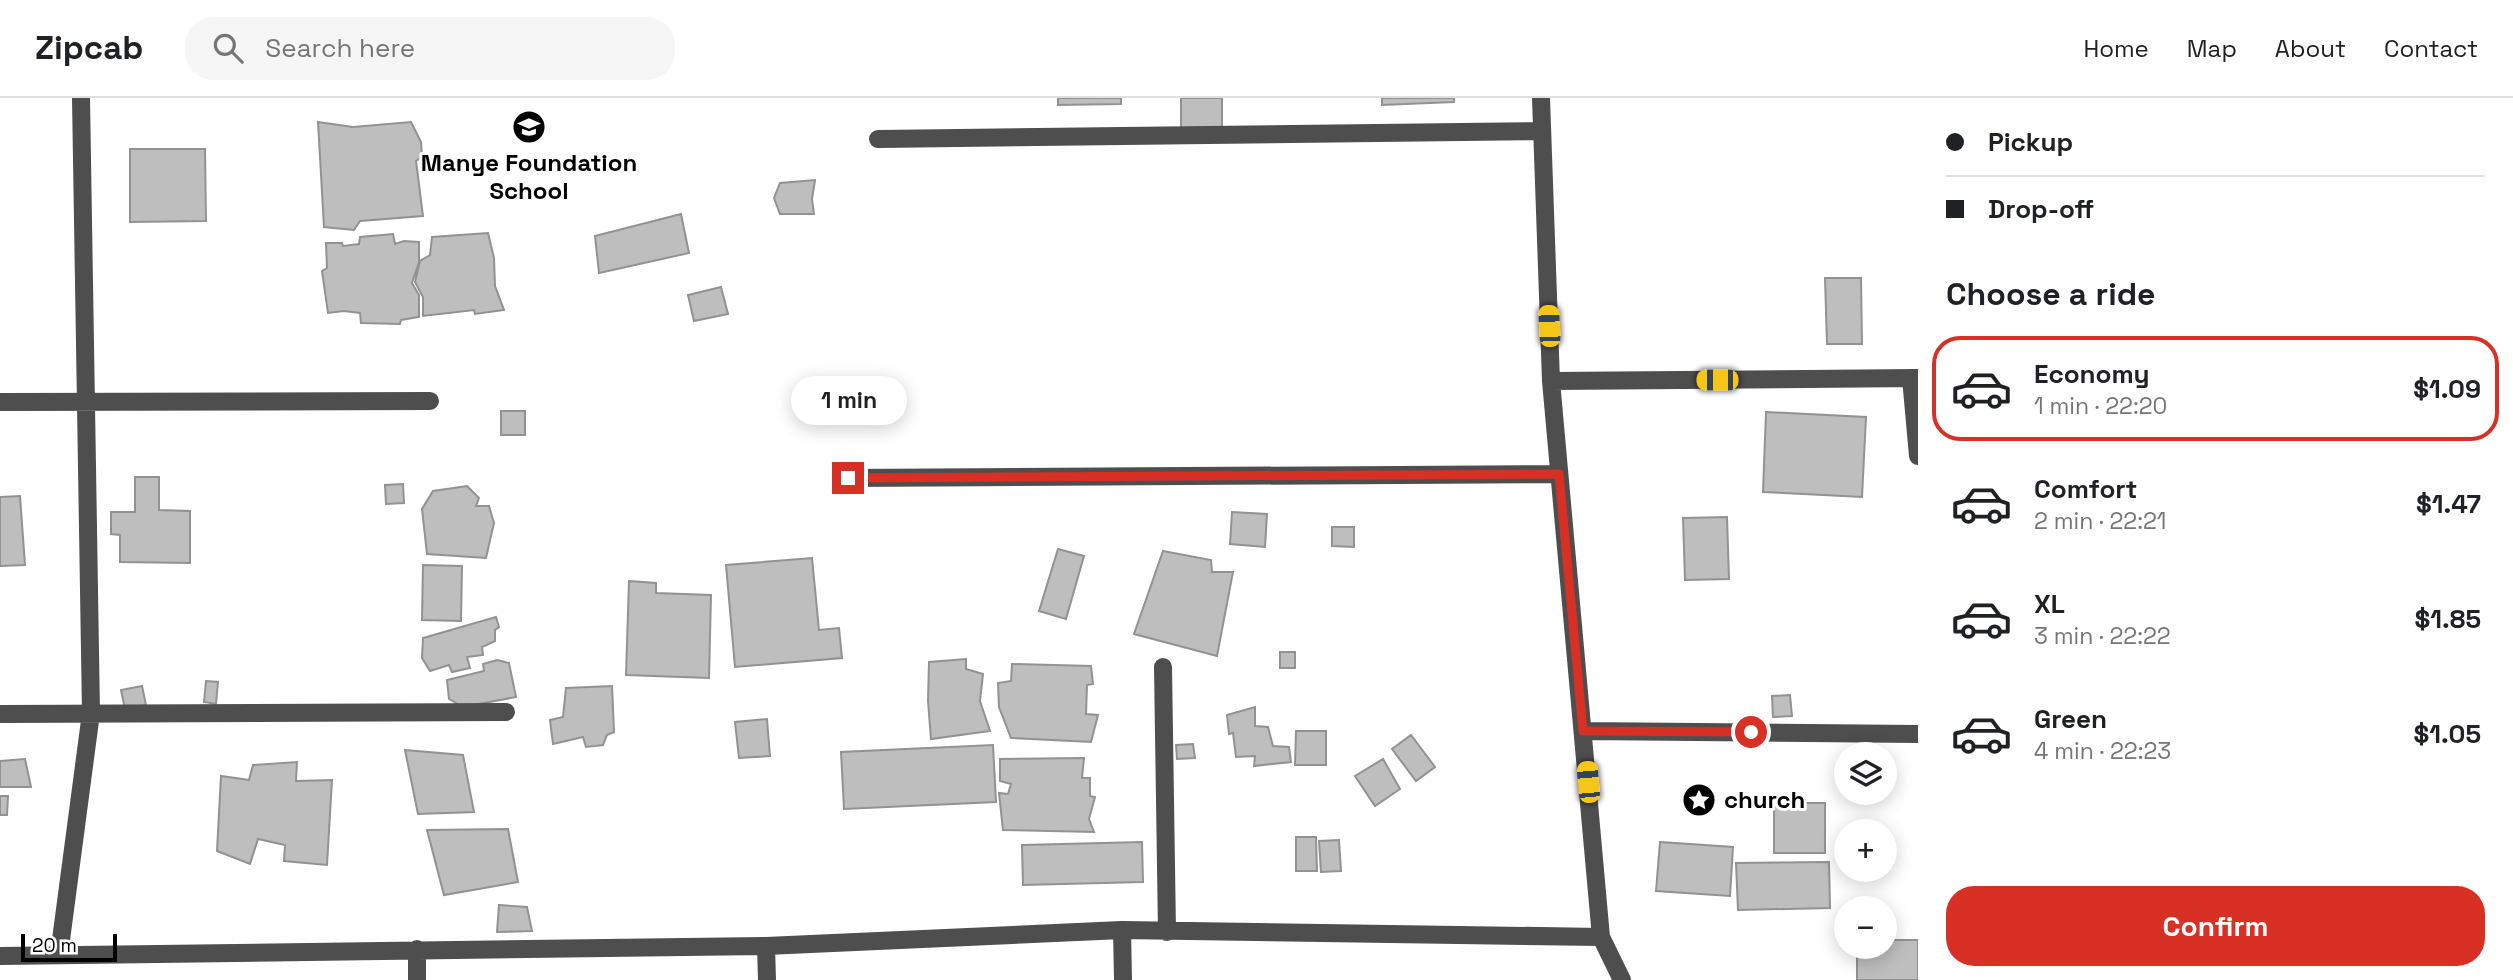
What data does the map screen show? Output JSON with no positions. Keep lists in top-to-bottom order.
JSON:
{
  "places": {
    "school or university": ["Manye Foundation School"],
    "place": ["church"]
  },
  "scale_bar": "20 m",
  "page": {
    "header": "Zipcab",
    "search": "Search here",
    "nav": [
      "Home",
      "Map",
      "About",
      "Contact"
    ],
    "banner": ["Pickup", "Drop-off"],
    "heading": "Choose a ride",
    "list": [
      {
        "name": "Economy",
        "note": "1 min · 22:20",
        "value": "$1.09"
      },
      {
        "name": "Comfort",
        "note": "2 min · 22:21",
        "value": "$1.47"
      },
      {
        "name": "XL",
        "note": "3 min · 22:22",
        "value": "$1.85"
      },
      {
        "name": "Green",
        "note": "4 min · 22:23",
        "value": "$1.05"
      }
    ],
    "bubble": "1 min",
    "map_buttons": ["+", "−"],
    "buttons": "Confirm",
    "scale": "20 m"
  }
}
